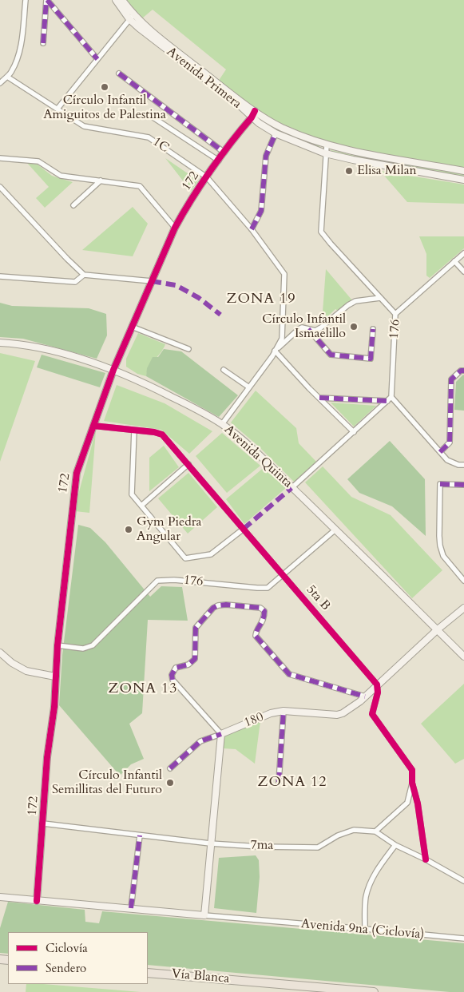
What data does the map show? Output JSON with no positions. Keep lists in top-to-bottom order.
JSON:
{
  "streets": {
    "highway": ["Vía Blanca"],
    "street": [
      "Avenida Primera",
      "1C",
      "172",
      "176",
      "Avenida Quinta",
      "5ta B",
      "180",
      "7ma",
      "Avenida 9na (Ciclovía)"
    ]
  },
  "crossings": [
    ["Avenida Primera", "172"],
    ["1C", "172"],
    ["172", "176"],
    ["172", "Avenida Quinta"],
    ["172", "5ta B"],
    ["172", "7ma"],
    ["176", "Avenida Quinta"],
    ["176", "5ta B"],
    ["Avenida Quinta", "180"],
    ["5ta B", "180"]
  ],
  "districts": ["ZONA 19", "ZONA 13", "ZONA 12"],
  "places": [
    "Círculo Infantil Amiguitos de Palestina",
    "Elisa Milan",
    "Círculo Infantil Ismaelillo",
    "Gym Piedra Angular",
    "Círculo Infantil Semillitas del Futuro"
  ],
  "legend": ["Ciclovía", "Sendero"]
}
